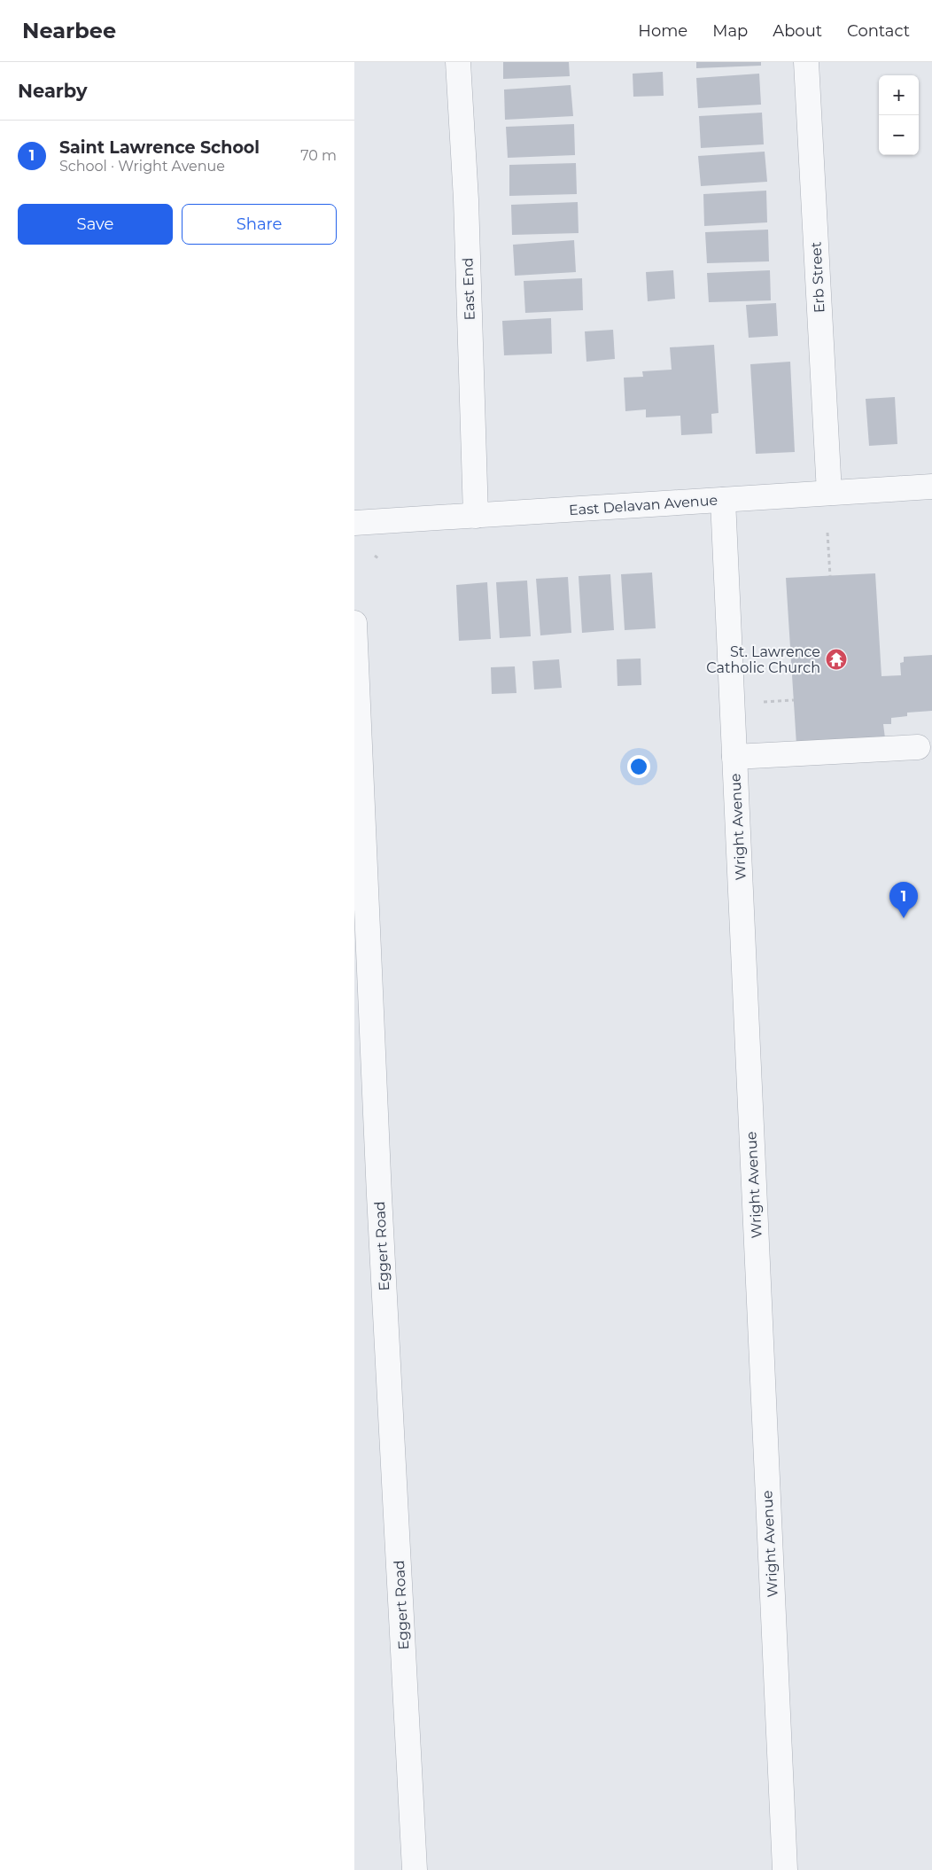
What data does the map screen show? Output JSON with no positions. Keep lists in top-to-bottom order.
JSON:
{
  "streets": {
    "street": [
      "Erb Street",
      "East End",
      "East Delavan Avenue",
      "Wright Avenue",
      "Eggert Road"
    ]
  },
  "crossings": [
    ["Erb Street", "East Delavan Avenue"],
    ["East End", "East Delavan Avenue"],
    ["East Delavan Avenue", "Wright Avenue"]
  ],
  "places": {
    "temple": ["St. Lawrence Catholic Church"]
  },
  "page": {
    "header": "Nearbee",
    "nav": [
      "Home",
      "Map",
      "About",
      "Contact"
    ],
    "heading": "Nearby",
    "map_buttons": ["+", "−"],
    "list": [
      {
        "mark": "1",
        "name": "Saint Lawrence School",
        "note": "School · Wright Avenue",
        "value": "70 m"
      }
    ],
    "buttons": ["Save", "Share"],
    "pins": "1"
  }
}
